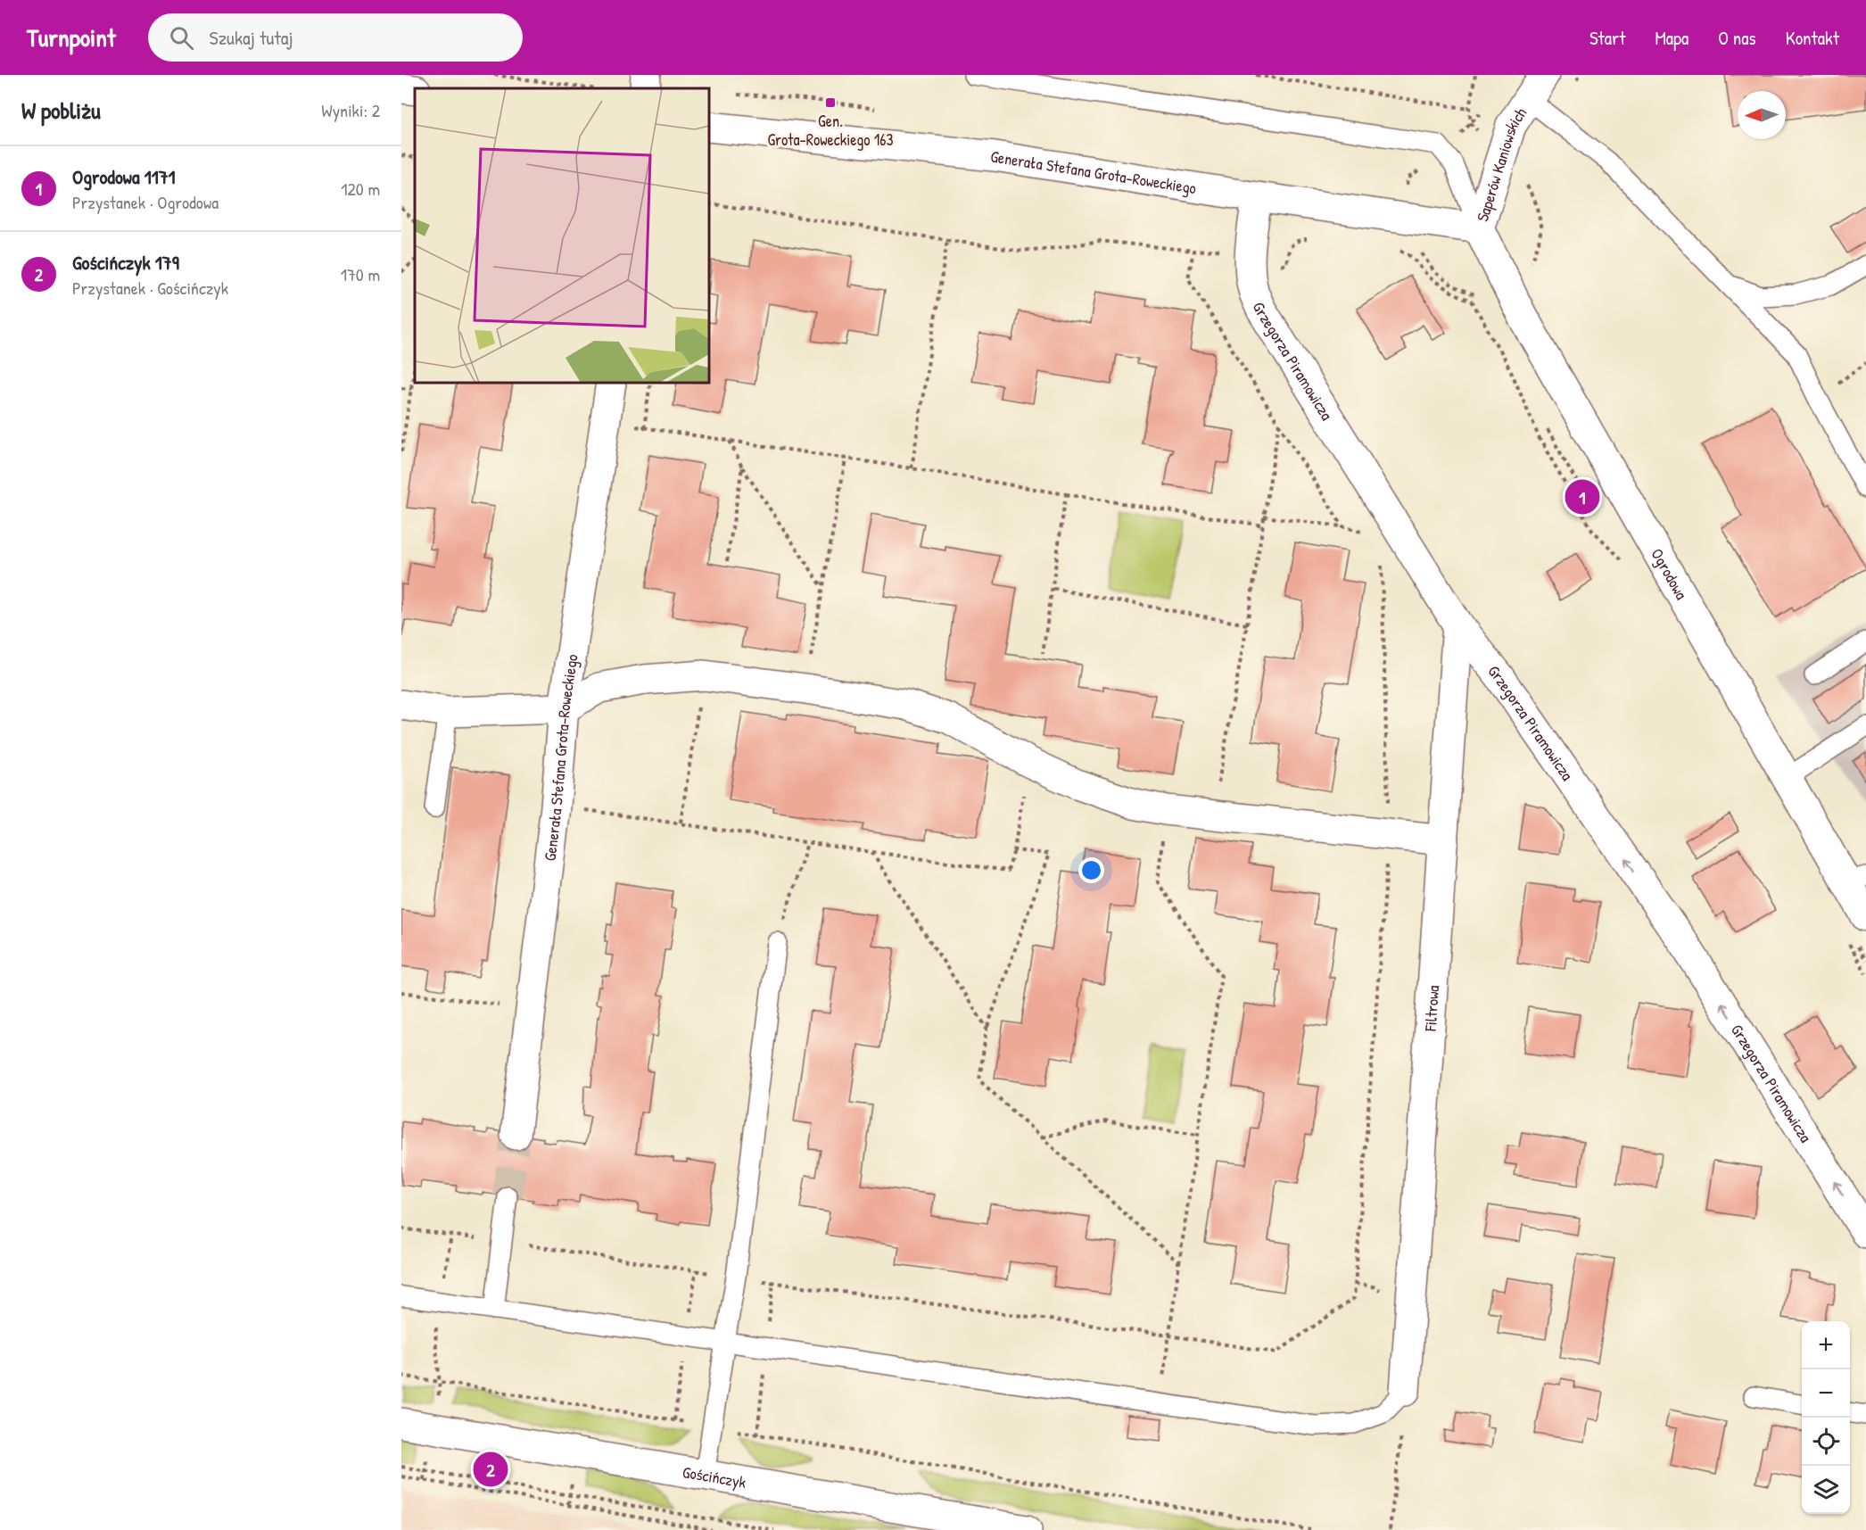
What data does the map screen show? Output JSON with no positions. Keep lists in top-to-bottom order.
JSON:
{
  "streets": {
    "street": [
      "Saperów Kaniowskich",
      "Generała Stefana Grota-Roweckiego",
      "Grzegorza Piramowicza",
      "Ogrodowa",
      "Filtrowa",
      "Gościńczyk"
    ]
  },
  "crossings": [
    ["Saperów Kaniowskich", "Generała Stefana Grota-Roweckiego"],
    ["Saperów Kaniowskich", "Ogrodowa"],
    ["Generała Stefana Grota-Roweckiego", "Grzegorza Piramowicza"],
    ["Generała Stefana Grota-Roweckiego", "Ogrodowa"],
    ["Grzegorza Piramowicza", "Filtrowa"]
  ],
  "one_way": ["Grzegorza Piramowicza"],
  "places": {
    "transit": ["Gen. Grota-Roweckiego 163"]
  },
  "north": "left",
  "page": {
    "header": "Turnpoint",
    "search": "Szukaj tutaj",
    "nav": [
      "Start",
      "Mapa",
      "O nas",
      "Kontakt"
    ],
    "heading": ["W pobliżu", "Wyniki: 2"],
    "list": [
      {
        "mark": "1",
        "name": "Ogrodowa 1171",
        "note": "Przystanek · Ogrodowa",
        "value": "120 m"
      },
      {
        "mark": "2",
        "name": "Gościńczyk 179",
        "note": "Przystanek · Gościńczyk",
        "value": "170 m"
      }
    ],
    "pins": ["1", "2"],
    "map_buttons": ["+", "−"]
  }
}
